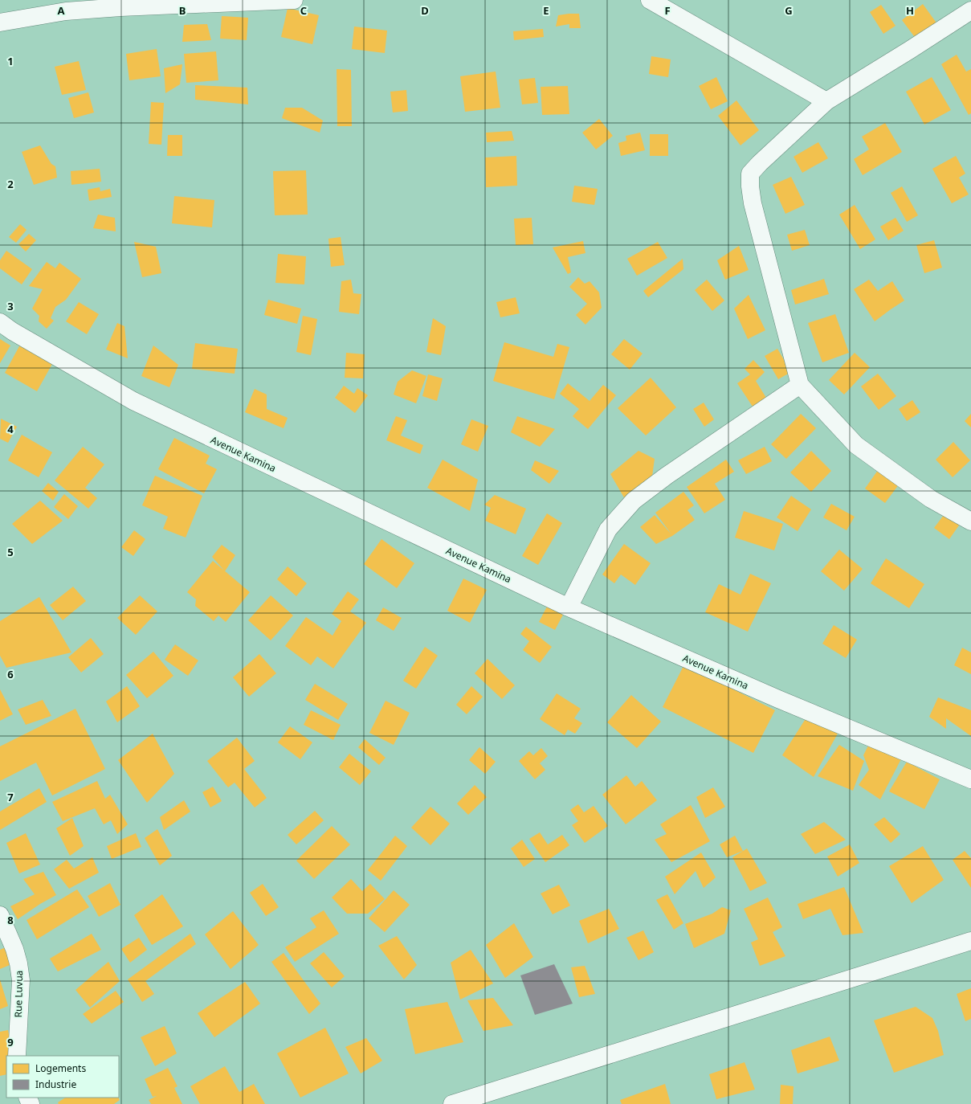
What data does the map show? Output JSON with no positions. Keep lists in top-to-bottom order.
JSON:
{
  "streets": {
    "street": ["Avenue Kamina", "Rue Luvua"]
  },
  "legend": ["Logements", "Industrie"],
  "grid": {
    "columns": [
      "A",
      "B",
      "C",
      "D",
      "E",
      "F",
      "G",
      "H"
    ],
    "rows": [
      "1",
      "2",
      "3",
      "4",
      "5",
      "6",
      "7",
      "8",
      "9"
    ]
  }
}
